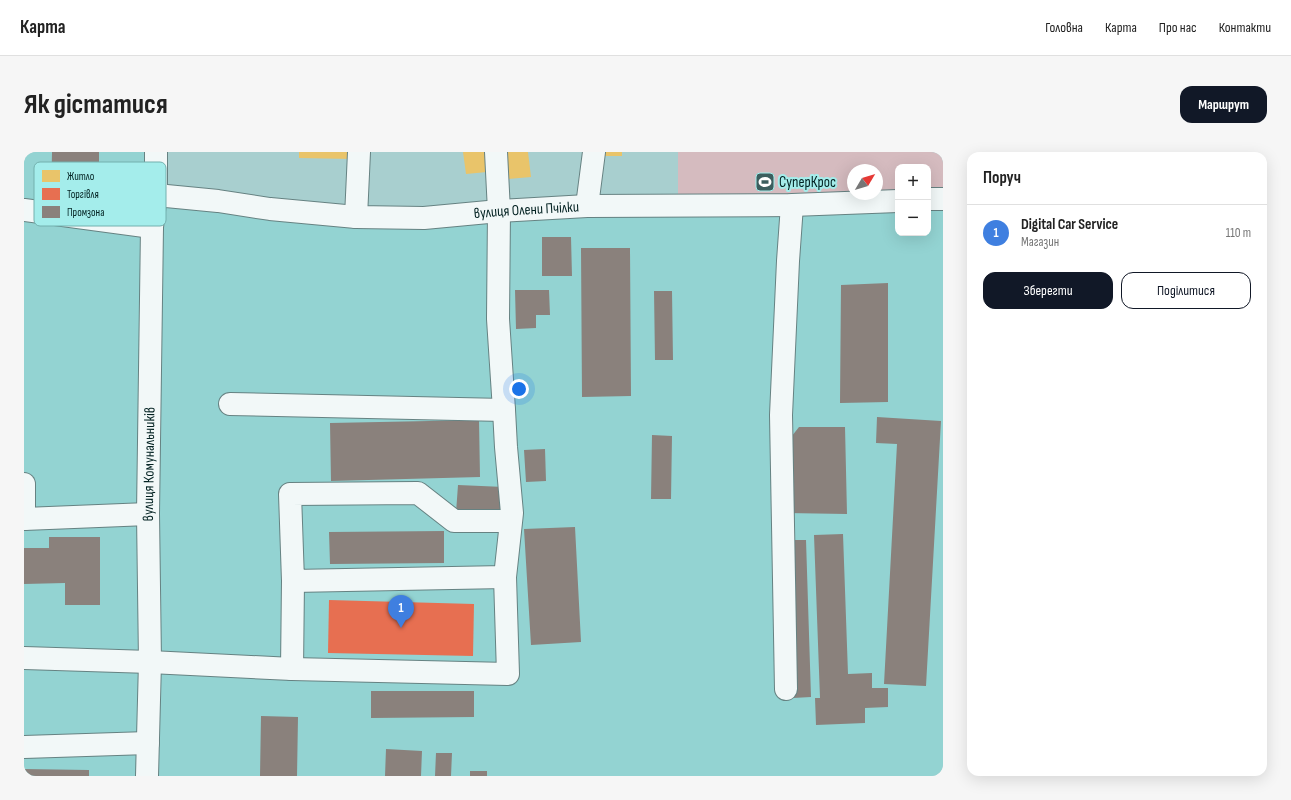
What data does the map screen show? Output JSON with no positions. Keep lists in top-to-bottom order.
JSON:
{
  "streets": {
    "street": ["вулиця Олени Пчілки", "вулиця Комунальників"]
  },
  "places": {
    "sports": ["СуперКрос"]
  },
  "legend": ["Житло", "Торгівля", "Промзона"],
  "north": "top right",
  "page": {
    "header": "Карта",
    "nav": [
      "Головна",
      "Карта",
      "Про нас",
      "Контакти"
    ],
    "buttons": [
      "Маршрут",
      ["Зберегти", "Поділитися"]
    ],
    "title": "Як дістатися",
    "heading": "Поруч",
    "map_buttons": ["+", "−"],
    "list": [
      {
        "mark": "1",
        "name": "Digital Car Service",
        "note": "Магазин",
        "value": "110 m"
      }
    ],
    "pins": "1"
  }
}
